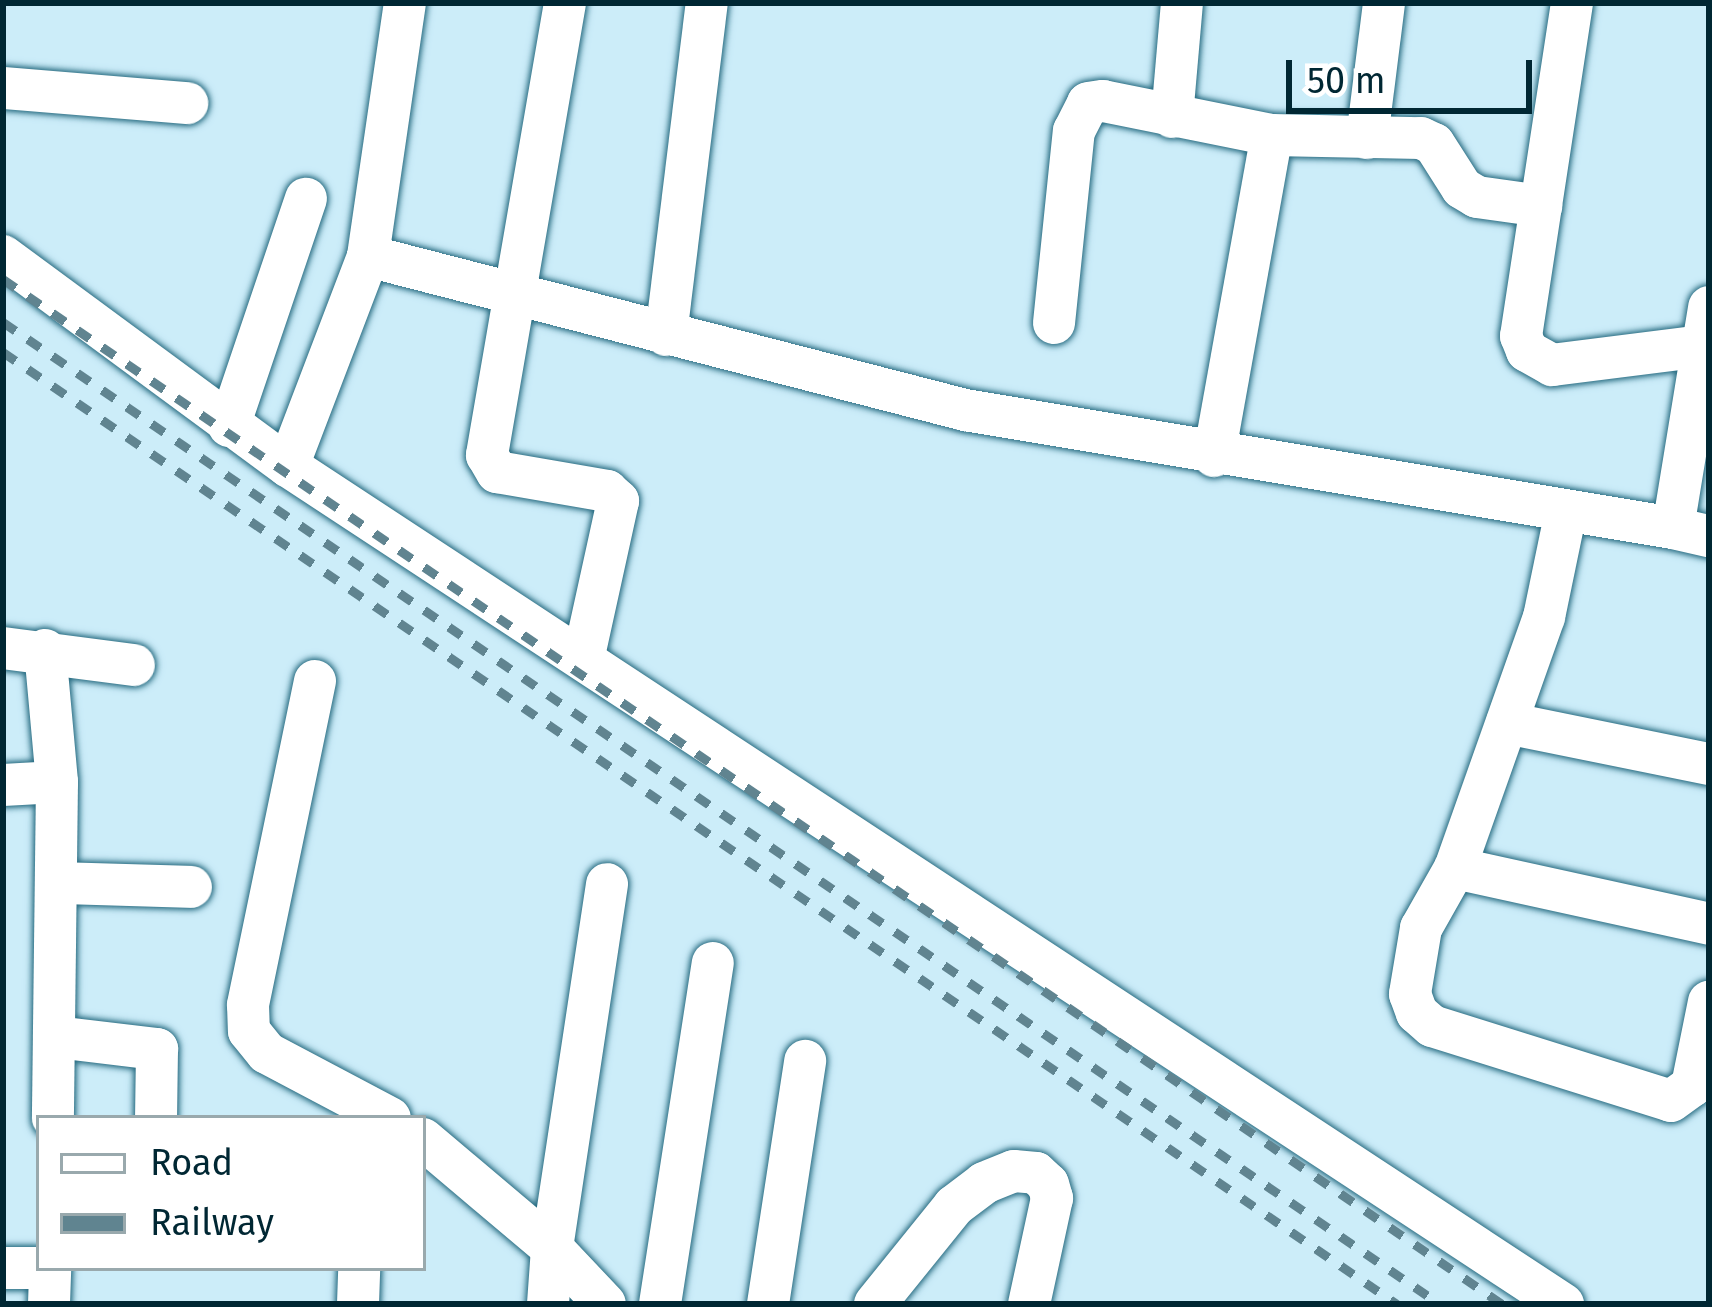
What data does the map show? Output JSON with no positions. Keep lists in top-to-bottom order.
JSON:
{
  "legend": ["Road", "Railway"],
  "scale_bar": "50 m"
}
